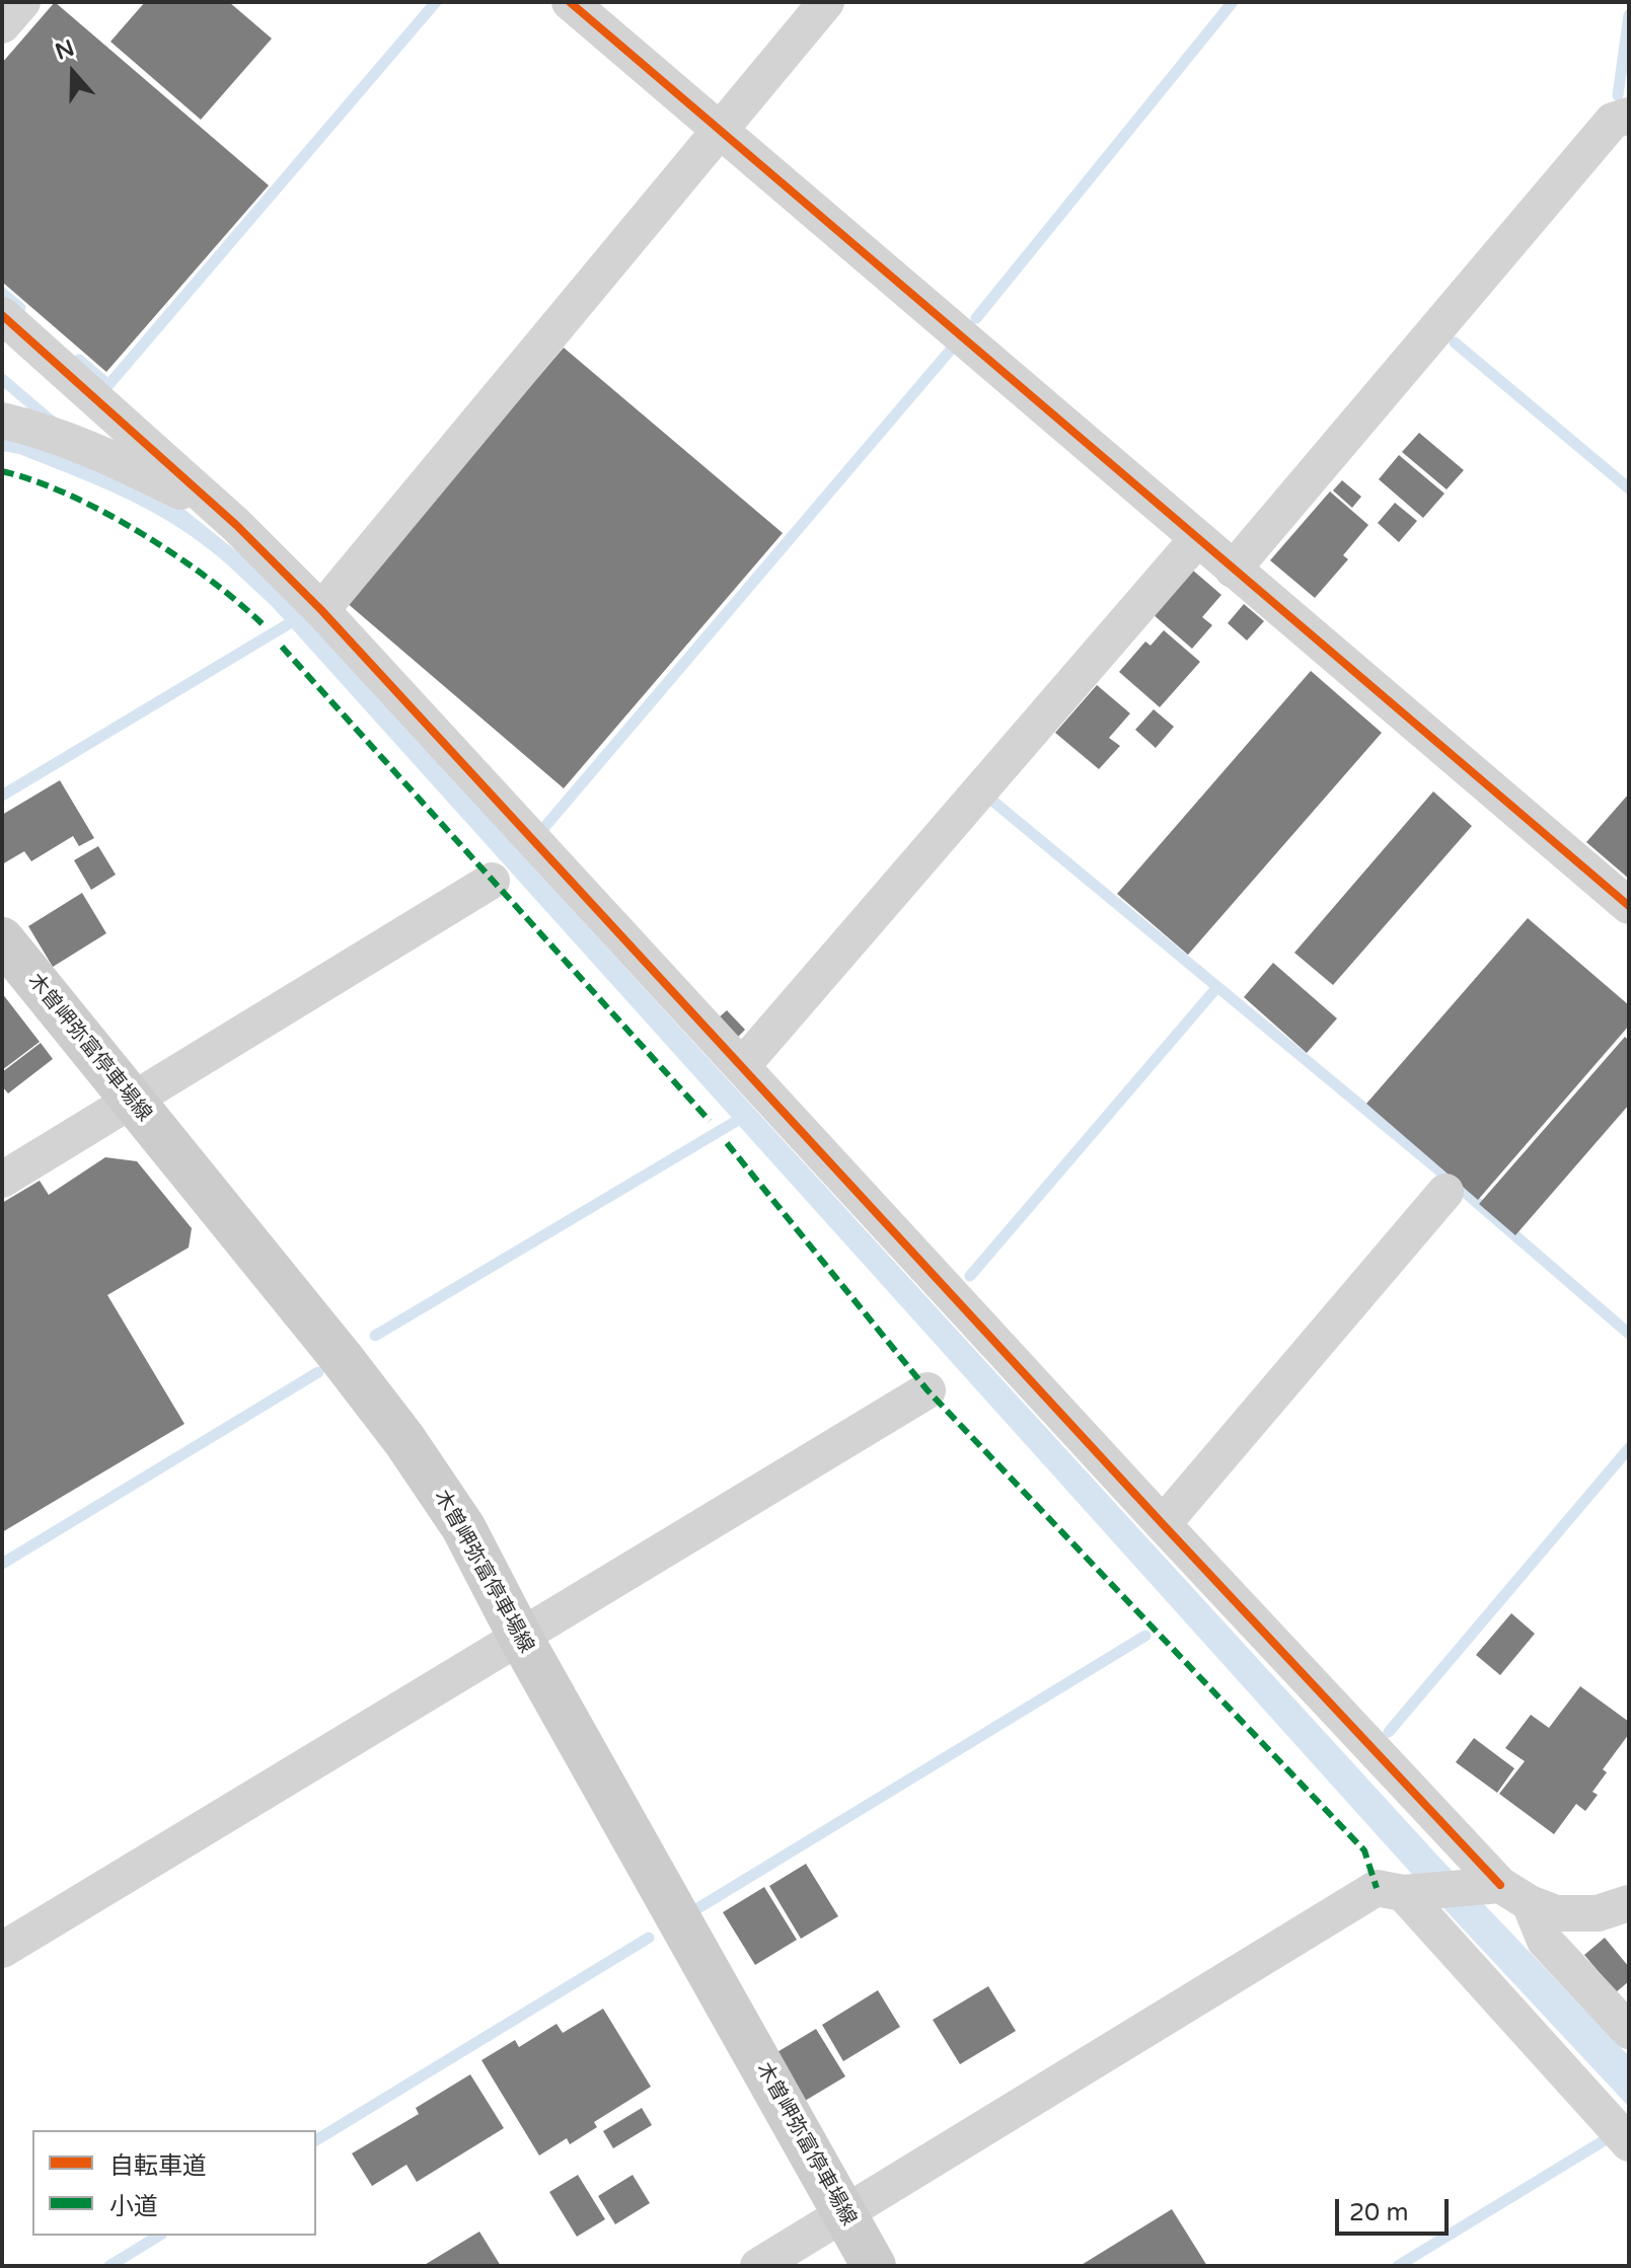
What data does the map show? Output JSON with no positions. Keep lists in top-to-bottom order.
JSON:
{
  "streets": {
    "main road": ["木曽岬弥富停車場線"]
  },
  "legend": ["自転車道", "小道"],
  "scale_bar": "20 m",
  "north": "top"
}
